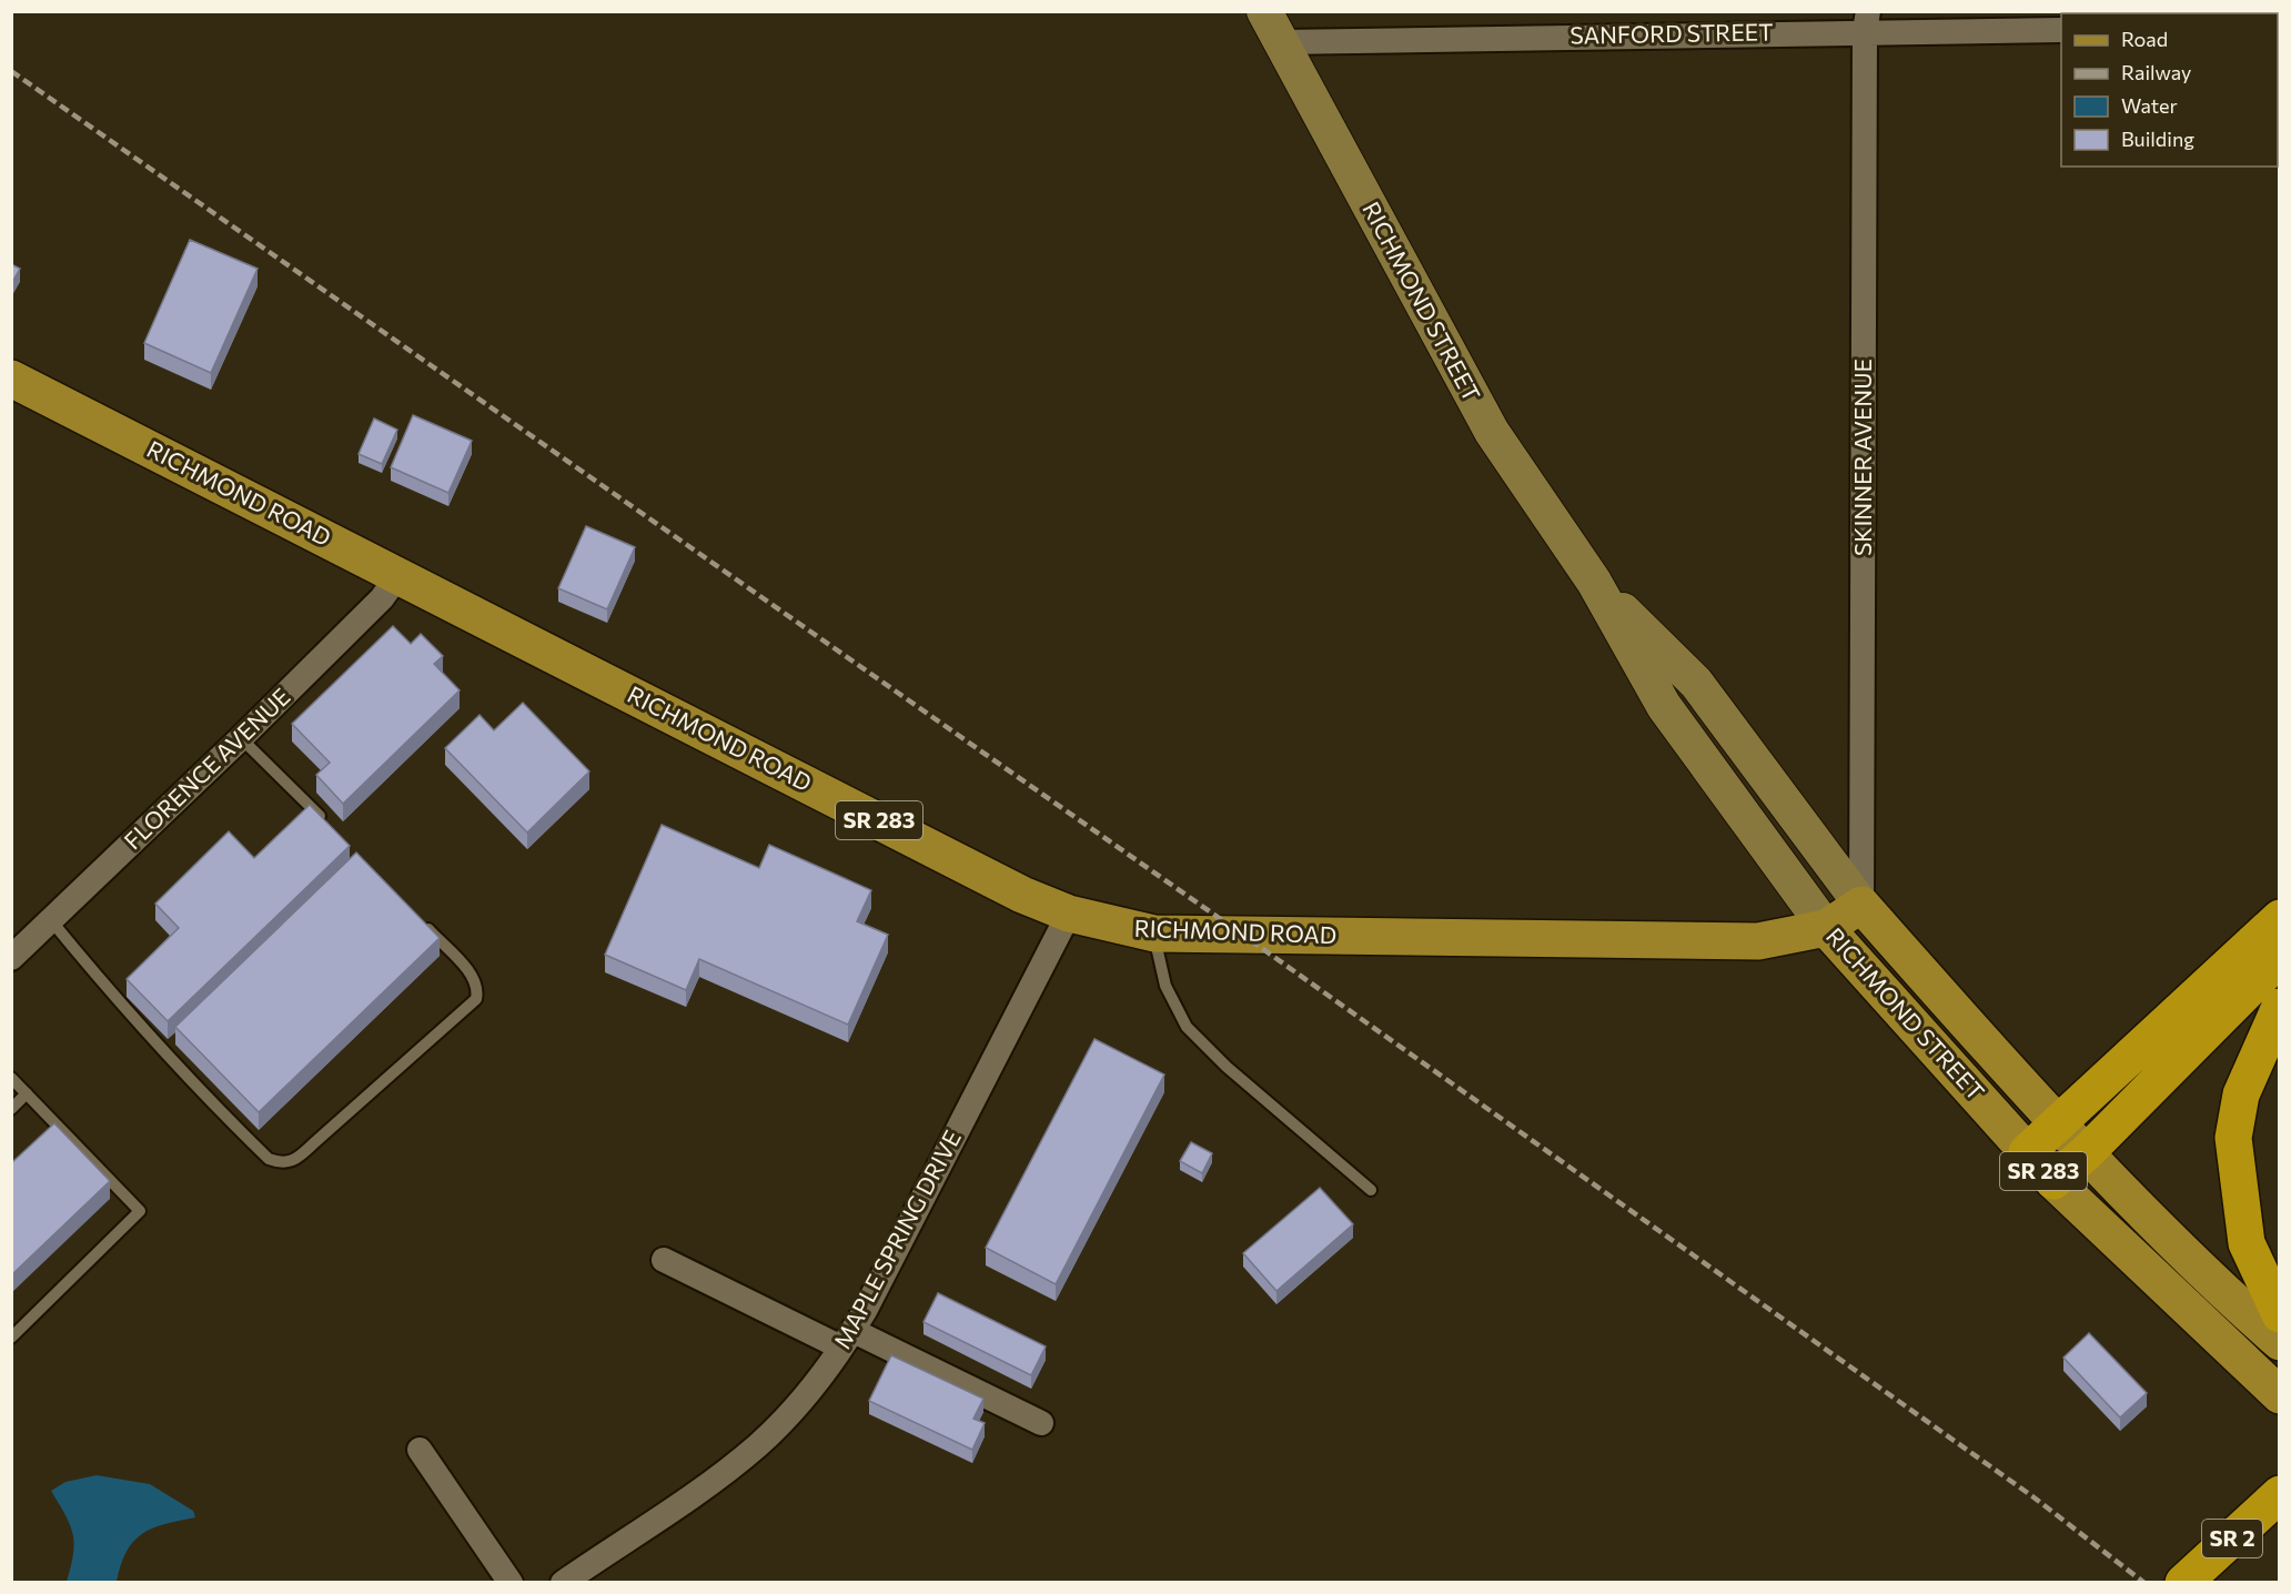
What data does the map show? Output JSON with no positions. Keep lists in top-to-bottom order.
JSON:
{
  "streets": {
    "highway": ["SR 2"],
    "main road": ["RICHMOND STREET", "RICHMOND ROAD", "SR 283"],
    "street": [
      "SANFORD STREET",
      "SKINNER AVENUE",
      "FLORENCE AVENUE",
      "MAPLE SPRING DRIVE"
    ]
  },
  "crossings": [
    ["SANFORD STREET", "RICHMOND STREET"],
    ["SANFORD STREET", "SKINNER AVENUE"],
    ["RICHMOND STREET", "SKINNER AVENUE"],
    ["RICHMOND STREET", "RICHMOND ROAD"],
    ["SKINNER AVENUE", "RICHMOND ROAD"],
    ["RICHMOND ROAD", "FLORENCE AVENUE"],
    ["RICHMOND ROAD", "MAPLE SPRING DRIVE"]
  ],
  "legend": [
    "Road",
    "Railway",
    "Water",
    "Building"
  ]
}
